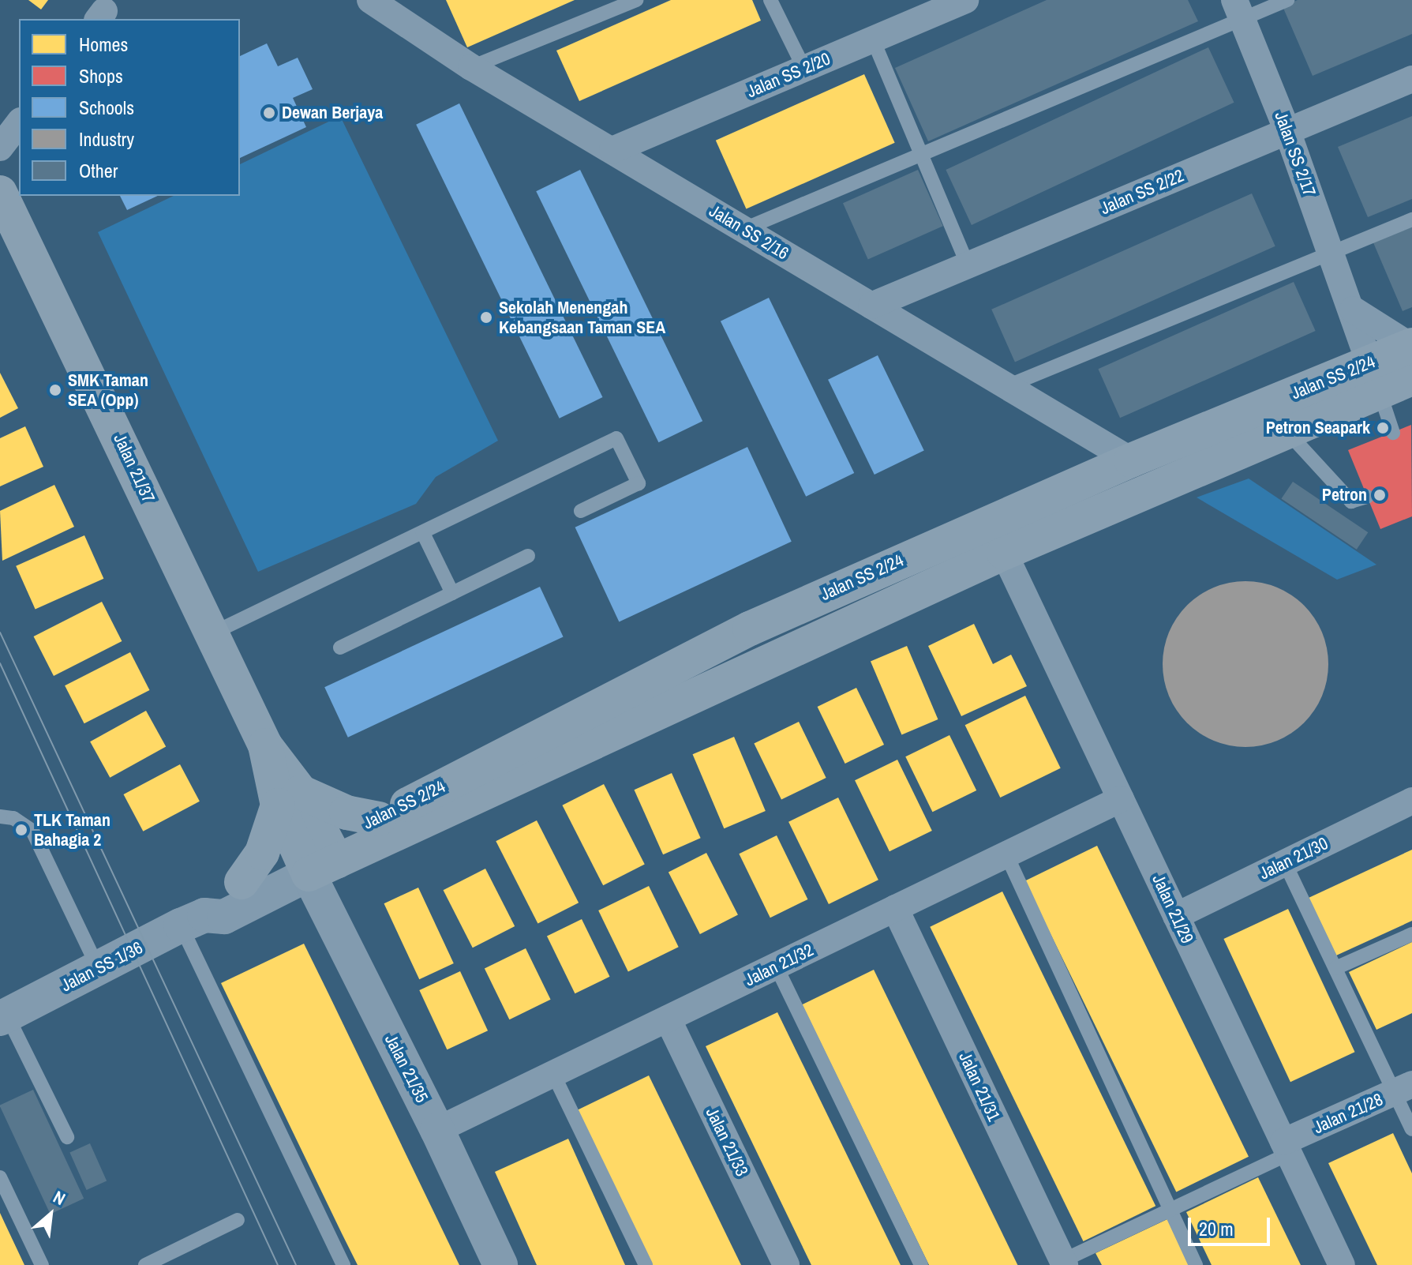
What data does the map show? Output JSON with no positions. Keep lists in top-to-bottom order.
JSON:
{
  "streets": {
    "main road": ["Jalan SS 2/24", "Jalan 21/37"],
    "street": [
      "Jalan SS 2/20",
      "Jalan SS 2/17",
      "Jalan SS 2/22",
      "Jalan SS 2/16",
      "Jalan 21/30",
      "Jalan 21/29",
      "Jalan 21/32",
      "Jalan SS 1/36",
      "Jalan 21/35",
      "Jalan 21/31",
      "Jalan 21/28",
      "Jalan 21/33"
    ]
  },
  "crossings": [
    ["Jalan SS 2/20", "Jalan SS 2/16"],
    ["Jalan SS 2/17", "Jalan SS 2/22"],
    ["Jalan SS 2/17", "Jalan SS 2/24"],
    ["Jalan SS 2/22", "Jalan SS 2/16"],
    ["Jalan SS 2/16", "Jalan SS 2/24"],
    ["Jalan SS 2/24", "Jalan 21/37"],
    ["Jalan SS 2/24", "Jalan 21/29"],
    ["Jalan SS 2/24", "Jalan SS 1/36"],
    ["Jalan SS 2/24", "Jalan 21/35"],
    ["Jalan 21/37", "Jalan SS 1/36"],
    ["Jalan 21/37", "Jalan 21/35"],
    ["Jalan 21/30", "Jalan 21/29"],
    ["Jalan 21/29", "Jalan 21/32"],
    ["Jalan 21/29", "Jalan 21/28"],
    ["Jalan 21/32", "Jalan 21/35"],
    ["Jalan 21/32", "Jalan 21/31"],
    ["Jalan 21/32", "Jalan 21/33"],
    ["Jalan SS 1/36", "Jalan 21/35"]
  ],
  "places": [
    "Dewan Berjaya",
    "Sekolah Menengah Kebangsaan Taman SEA",
    "SMK Taman SEA (Opp)",
    "Petron Seapark",
    "Petron",
    "TLK Taman Bahagia 2"
  ],
  "legend": [
    "Homes",
    "Shops",
    "Schools",
    "Industry",
    "Other"
  ],
  "scale_bar": "20 m",
  "north": "top right"
}
